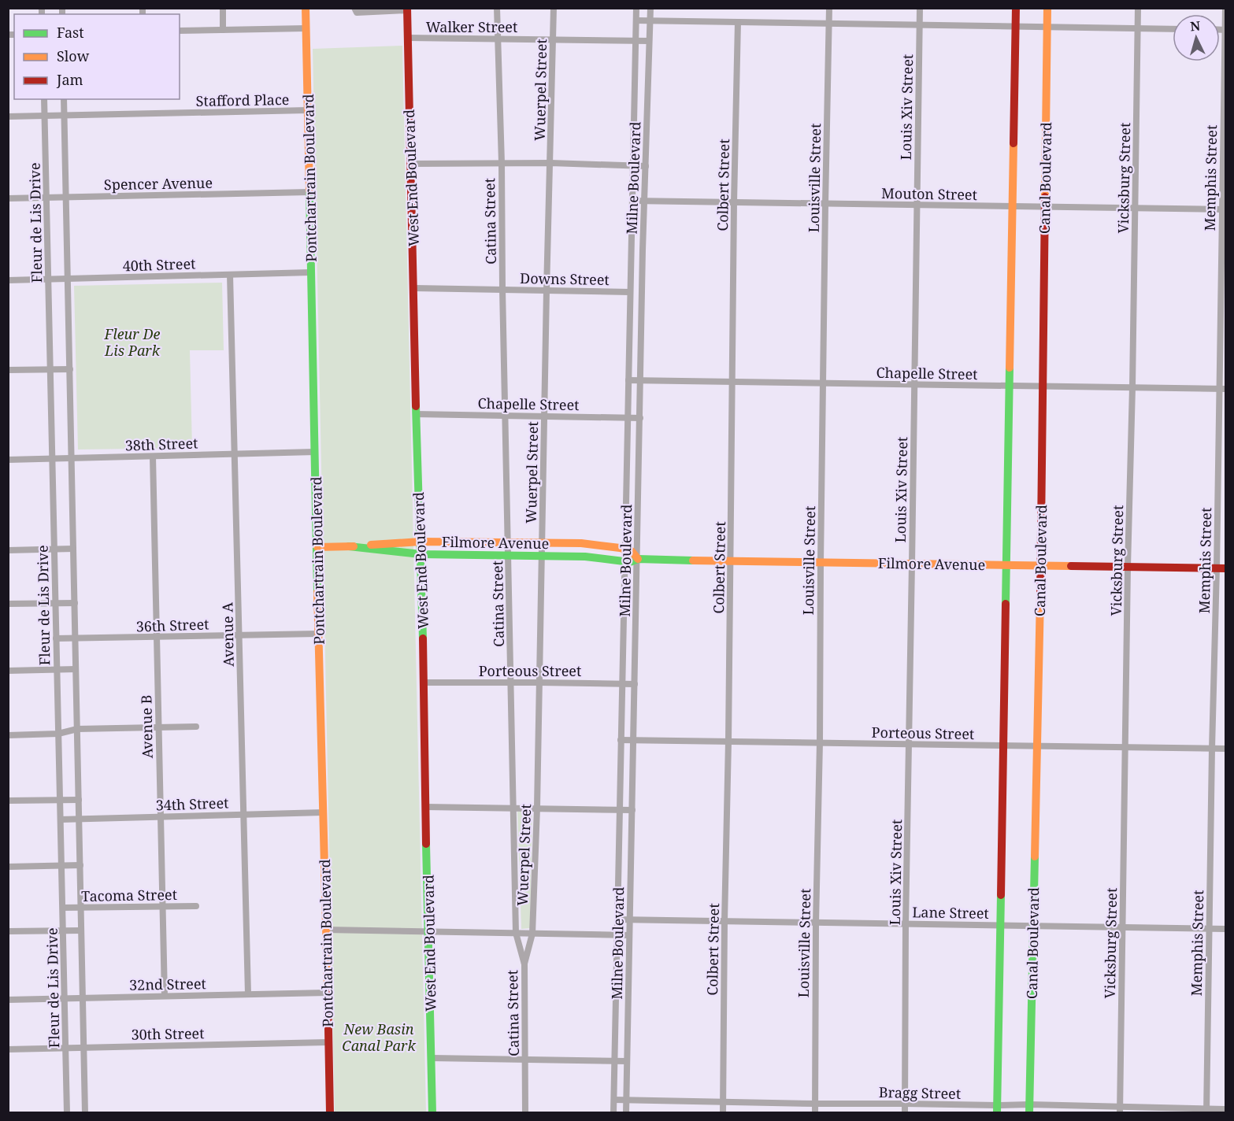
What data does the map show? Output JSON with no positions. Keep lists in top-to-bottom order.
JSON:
{
  "streets": {
    "main road": [
      "Pontchartrain Boulevard",
      "West End Boulevard",
      "Canal Boulevard",
      "Filmore Avenue"
    ],
    "street": [
      "Walker Street",
      "Wuerpel Street",
      "Stafford Place",
      "Louis Xiv Street",
      "Milne Boulevard",
      "Louisville Street",
      "Vicksburg Street",
      "Memphis Street",
      "Spencer Avenue",
      "Colbert Street",
      "Mouton Street",
      "Catina Street",
      "Fleur de Lis Drive",
      "40th Street",
      "Downs Street",
      "Chapelle Street",
      "38th Street",
      "36th Street",
      "Avenue A",
      "Porteous Street",
      "Avenue B",
      "34th Street",
      "Tacoma Street",
      "Lane Street",
      "32nd Street",
      "30th Street",
      "Bragg Street"
    ]
  },
  "crossings": [
    ["Walker Street", "Wuerpel Street"],
    ["Walker Street", "West End Boulevard"],
    ["Walker Street", "Milne Boulevard"],
    ["Walker Street", "Catina Street"],
    ["Wuerpel Street", "Catina Street"],
    ["Wuerpel Street", "Downs Street"],
    ["Wuerpel Street", "Chapelle Street"],
    ["Wuerpel Street", "Filmore Avenue"],
    ["Wuerpel Street", "Porteous Street"],
    ["Stafford Place", "Pontchartrain Boulevard"],
    ["Stafford Place", "Fleur de Lis Drive"],
    ["Louis Xiv Street", "Mouton Street"],
    ["Louis Xiv Street", "Chapelle Street"],
    ["Louis Xiv Street", "Filmore Avenue"],
    ["Louis Xiv Street", "Porteous Street"],
    ["Louis Xiv Street", "Lane Street"],
    ["Louis Xiv Street", "Bragg Street"],
    ["Pontchartrain Boulevard", "Spencer Avenue"],
    ["Pontchartrain Boulevard", "40th Street"],
    ["Pontchartrain Boulevard", "38th Street"],
    ["Pontchartrain Boulevard", "Filmore Avenue"],
    ["Pontchartrain Boulevard", "36th Street"],
    ["Pontchartrain Boulevard", "34th Street"],
    ["Pontchartrain Boulevard", "32nd Street"],
    ["Pontchartrain Boulevard", "30th Street"],
    ["West End Boulevard", "Downs Street"],
    ["West End Boulevard", "Chapelle Street"],
    ["West End Boulevard", "Filmore Avenue"],
    ["West End Boulevard", "Porteous Street"],
    ["Milne Boulevard", "Mouton Street"],
    ["Milne Boulevard", "Downs Street"],
    ["Milne Boulevard", "Chapelle Street"],
    ["Milne Boulevard", "Filmore Avenue"],
    ["Milne Boulevard", "Porteous Street"],
    ["Milne Boulevard", "Lane Street"],
    ["Milne Boulevard", "Bragg Street"],
    ["Louisville Street", "Mouton Street"],
    ["Louisville Street", "Chapelle Street"],
    ["Louisville Street", "Filmore Avenue"],
    ["Louisville Street", "Porteous Street"],
    ["Louisville Street", "Lane Street"],
    ["Louisville Street", "Bragg Street"],
    ["Canal Boulevard", "Mouton Street"],
    ["Canal Boulevard", "Chapelle Street"],
    ["Canal Boulevard", "Filmore Avenue"],
    ["Canal Boulevard", "Porteous Street"],
    ["Canal Boulevard", "Lane Street"],
    ["Canal Boulevard", "Bragg Street"],
    ["Vicksburg Street", "Mouton Street"],
    ["Vicksburg Street", "Chapelle Street"],
    ["Vicksburg Street", "Filmore Avenue"],
    ["Vicksburg Street", "Porteous Street"],
    ["Vicksburg Street", "Lane Street"],
    ["Vicksburg Street", "Bragg Street"],
    ["Memphis Street", "Mouton Street"],
    ["Memphis Street", "Chapelle Street"],
    ["Memphis Street", "Filmore Avenue"],
    ["Memphis Street", "Porteous Street"],
    ["Memphis Street", "Lane Street"],
    ["Memphis Street", "Bragg Street"],
    ["Spencer Avenue", "Fleur de Lis Drive"],
    ["Colbert Street", "Mouton Street"],
    ["Colbert Street", "Chapelle Street"],
    ["Colbert Street", "Filmore Avenue"],
    ["Colbert Street", "Porteous Street"],
    ["Colbert Street", "Lane Street"],
    ["Colbert Street", "Bragg Street"],
    ["Catina Street", "Downs Street"],
    ["Catina Street", "Chapelle Street"],
    ["Catina Street", "Filmore Avenue"],
    ["Catina Street", "Porteous Street"],
    ["Fleur de Lis Drive", "40th Street"],
    ["Fleur de Lis Drive", "38th Street"],
    ["Fleur de Lis Drive", "36th Street"],
    ["Fleur de Lis Drive", "34th Street"],
    ["Fleur de Lis Drive", "Tacoma Street"],
    ["Fleur de Lis Drive", "32nd Street"],
    ["Fleur de Lis Drive", "30th Street"],
    ["40th Street", "Avenue A"],
    ["38th Street", "Avenue A"],
    ["38th Street", "Avenue B"],
    ["36th Street", "Avenue A"],
    ["36th Street", "Avenue B"],
    ["Avenue A", "34th Street"],
    ["Avenue A", "32nd Street"],
    ["Avenue B", "34th Street"],
    ["Avenue B", "Tacoma Street"],
    ["Avenue B", "32nd Street"]
  ],
  "parks": ["Fleur De Lis Park", "New Basin Canal Park"],
  "legend": ["Fast", "Slow", "Jam"],
  "north": "top"
}
